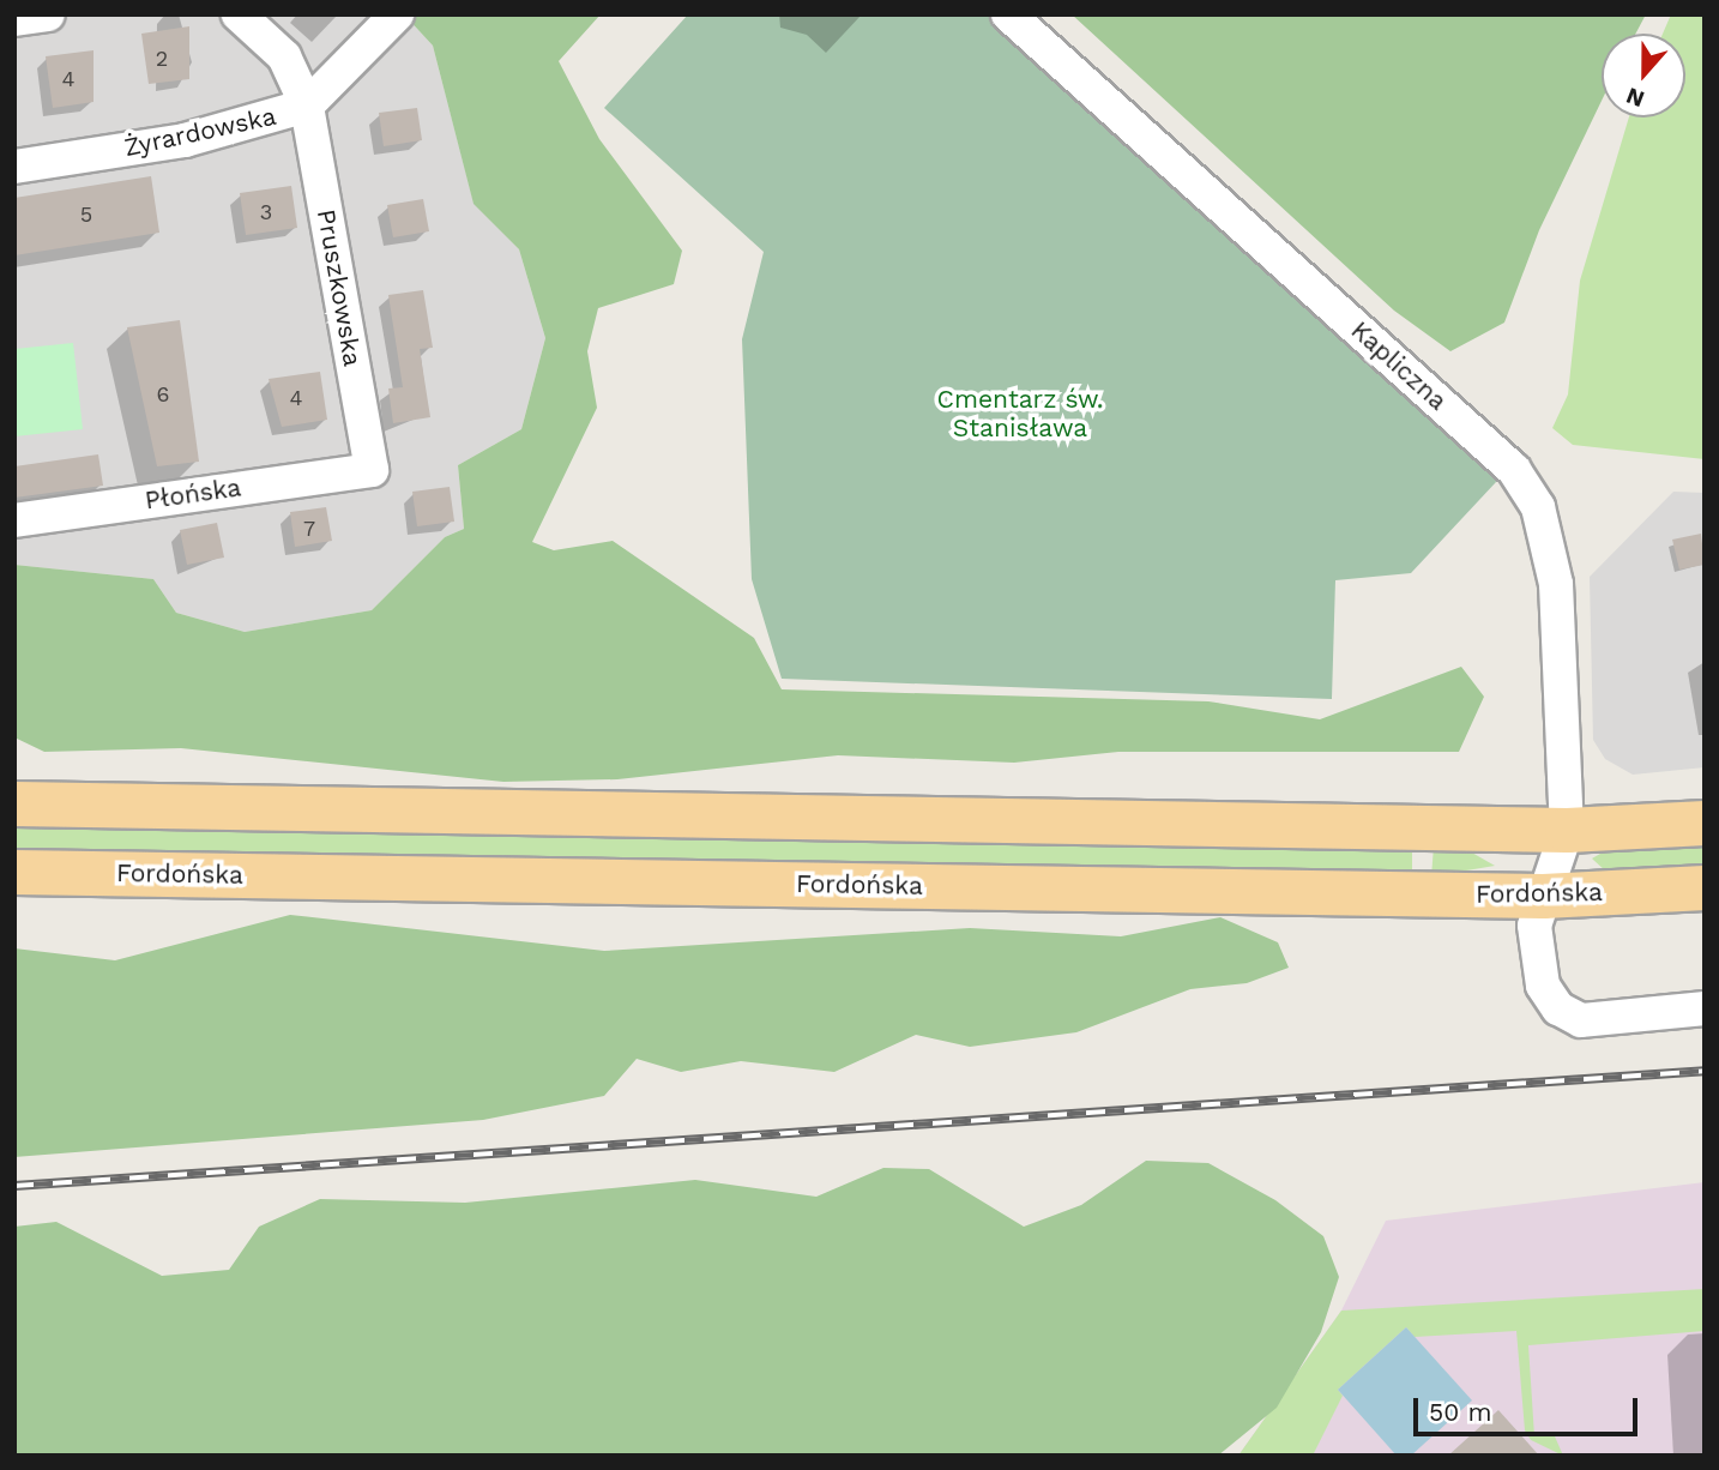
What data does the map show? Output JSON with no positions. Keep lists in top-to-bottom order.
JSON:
{
  "streets": {
    "main road": ["Fordońska"],
    "street": [
      "Żyrardowska",
      "Pruszkowska",
      "Kapliczna",
      "Płońska"
    ]
  },
  "crossings": [
    ["Żyrardowska", "Pruszkowska"],
    ["Pruszkowska", "Płońska"]
  ],
  "parks": ["Cmentarz św. Stanisława"],
  "house_numbers": [
    "2",
    "4",
    "3",
    "5",
    "6",
    "4",
    "7"
  ],
  "scale_bar": "50 m",
  "north": "bottom"
}
